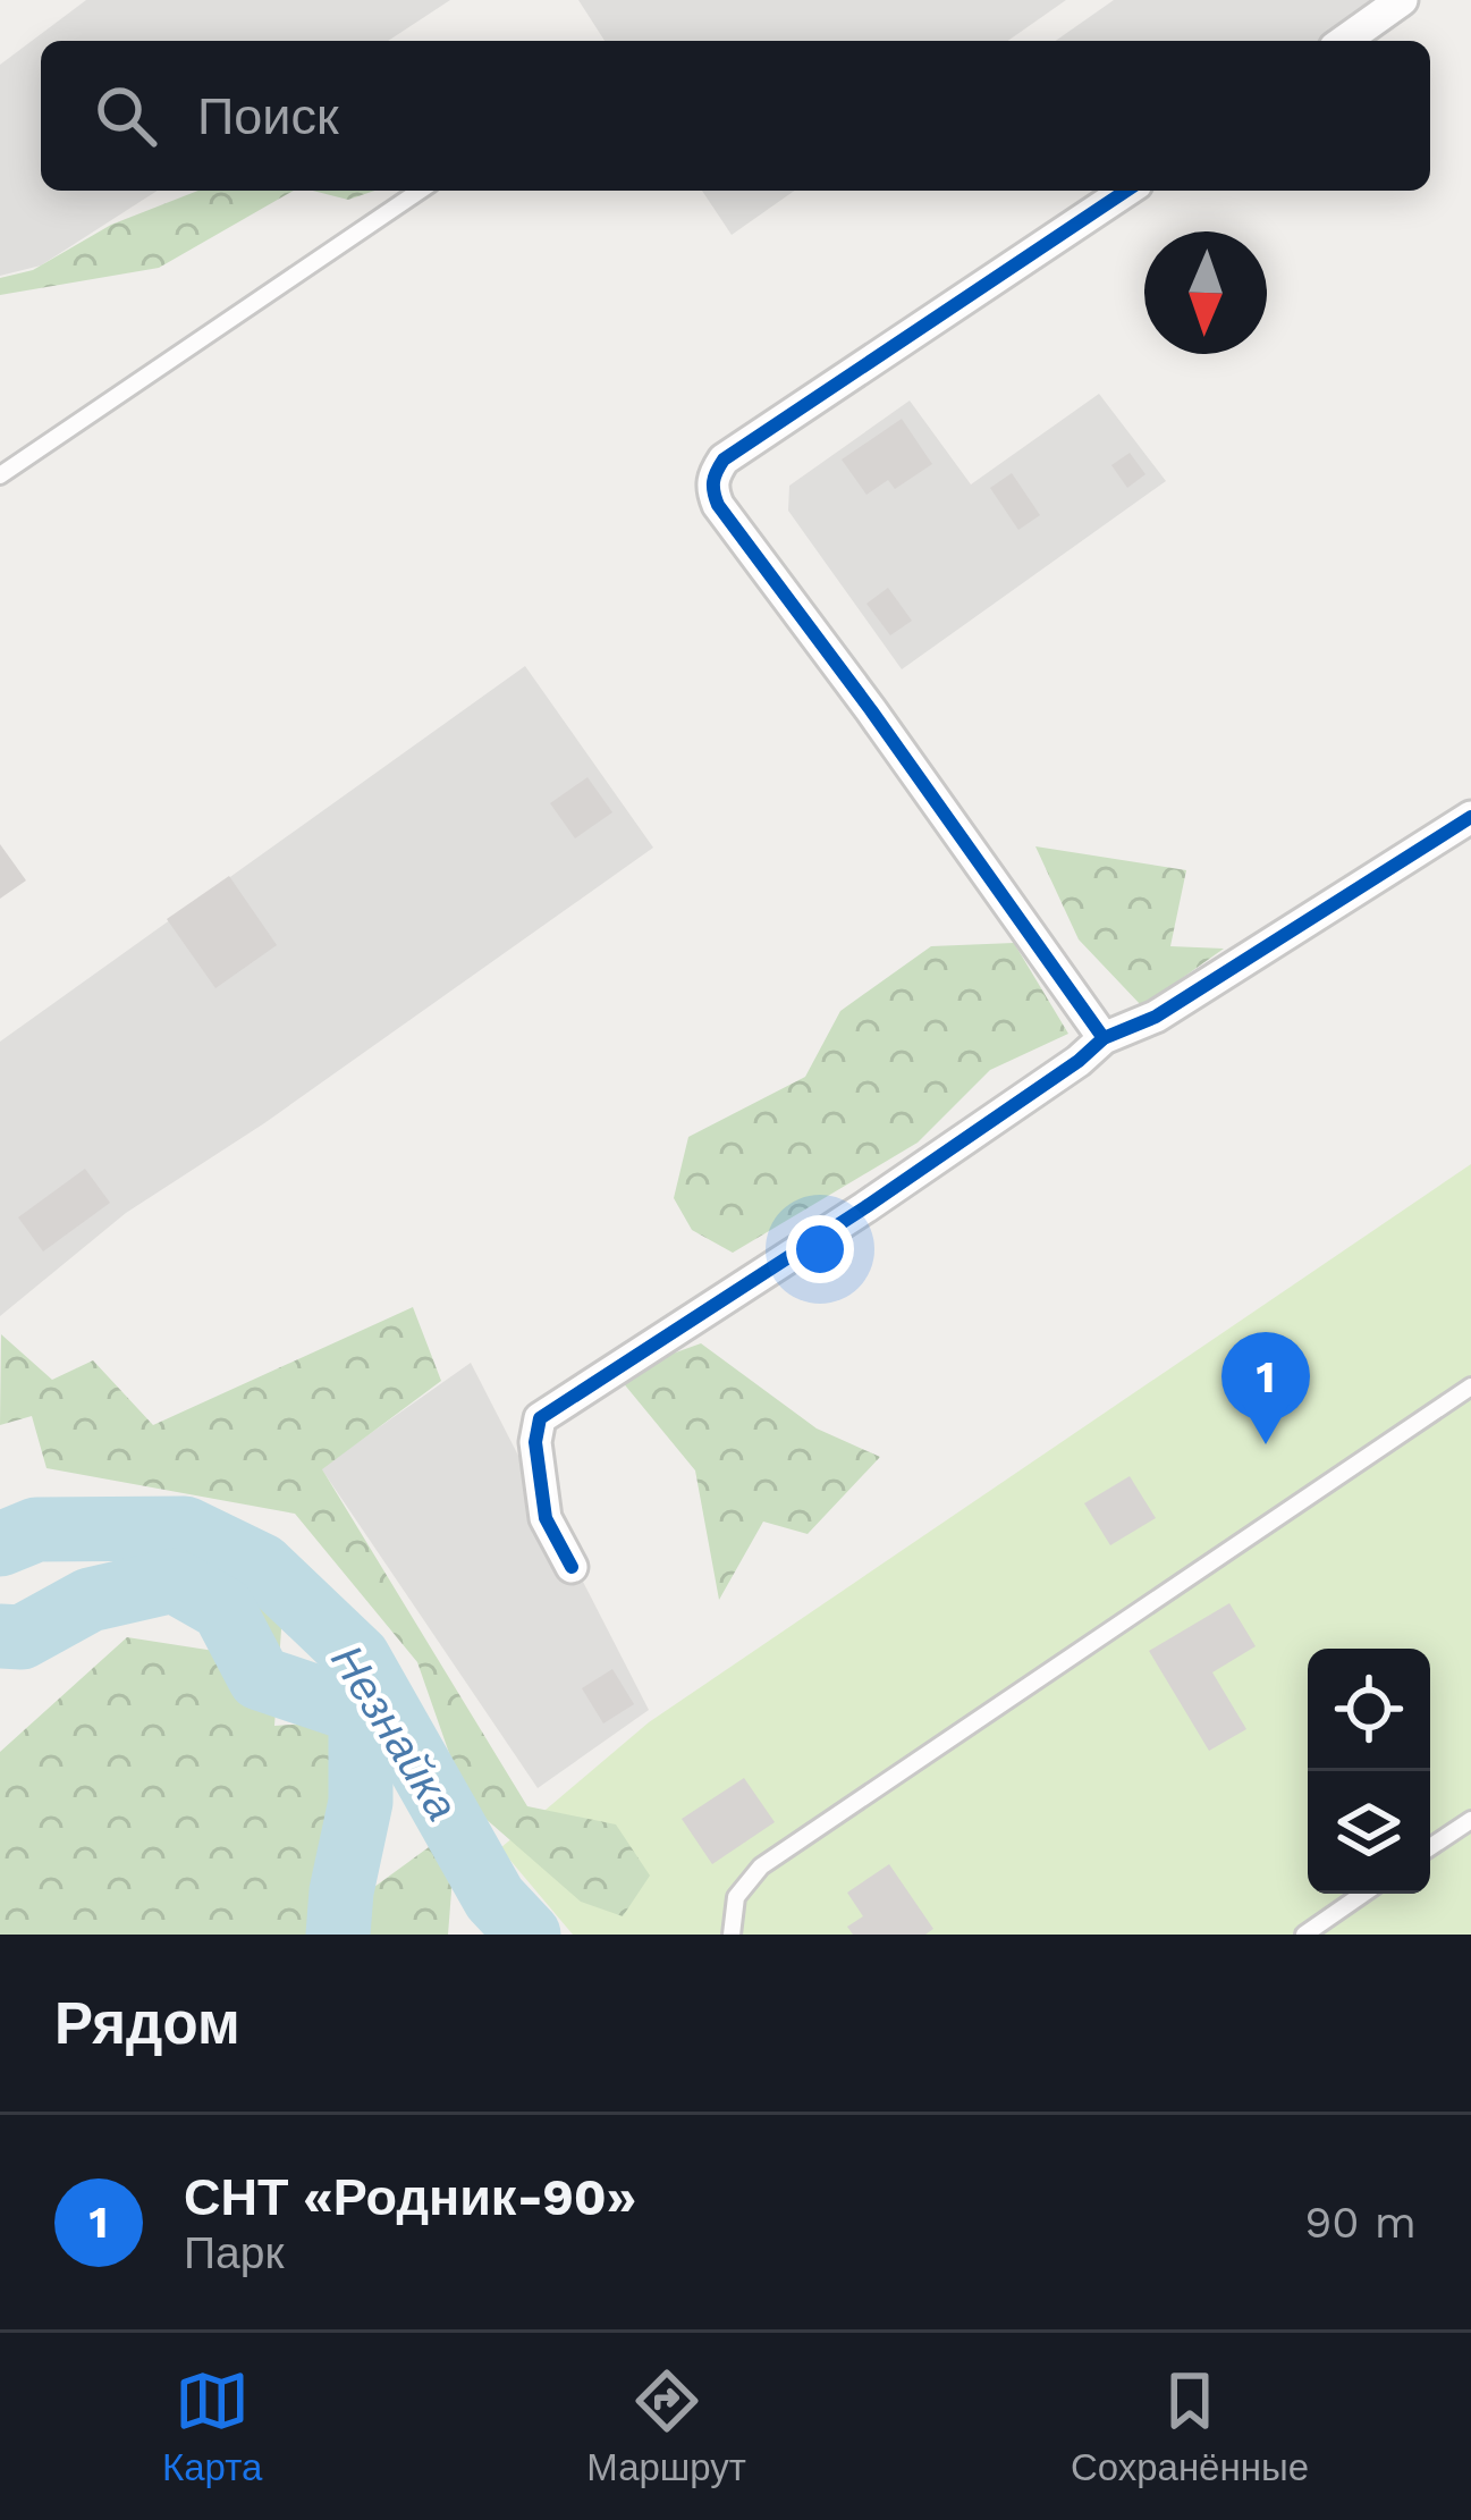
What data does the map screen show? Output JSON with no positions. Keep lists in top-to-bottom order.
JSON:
{
  "water": ["Незнайка"],
  "north": "bottom",
  "page": {
    "search": "Поиск",
    "pins": "1",
    "heading": "Рядом",
    "list": [
      {
        "mark": "1",
        "name": "СНТ «Родник-90»",
        "note": "Парк",
        "value": "90 m"
      }
    ],
    "nav": ["Карта", "Маршрут", "Сохранённые"]
  }
}
